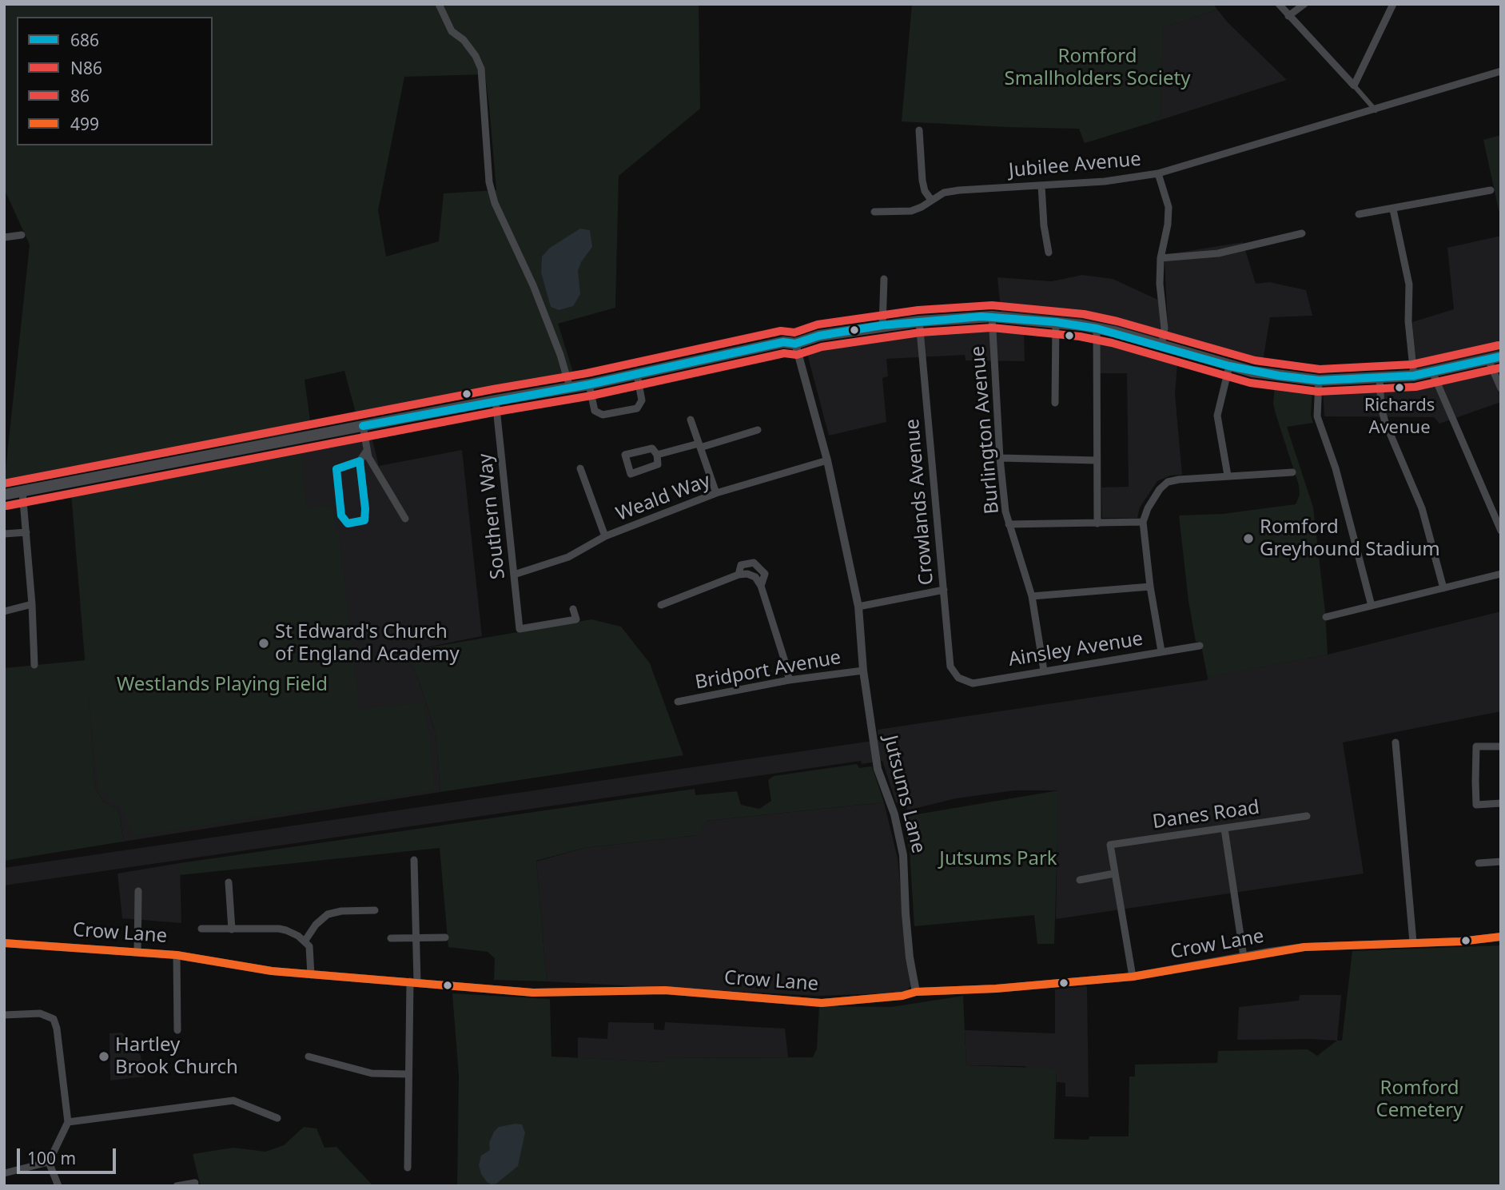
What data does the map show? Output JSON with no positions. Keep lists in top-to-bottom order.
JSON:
{
  "streets": {
    "street": [
      "Jubilee Avenue",
      "Burlington Avenue",
      "Weald Way",
      "Crowlands Avenue",
      "Southern Way",
      "Ainsley Avenue",
      "Bridport Avenue",
      "Jutsums Lane",
      "Danes Road",
      "Crow Lane"
    ]
  },
  "crossings": [
    ["Burlington Avenue", "Ainsley Avenue"],
    ["Weald Way", "Southern Way"],
    ["Weald Way", "Jutsums Lane"],
    ["Crowlands Avenue", "Ainsley Avenue"],
    ["Bridport Avenue", "Jutsums Lane"],
    ["Jutsums Lane", "Crow Lane"]
  ],
  "parks": [
    "Romford Smallholders Society",
    "Westlands Playing Field",
    "Jutsums Park",
    "Romford Cemetery"
  ],
  "places": [
    "Richards Avenue",
    "Romford Greyhound Stadium",
    "St Edward's Church of England Academy",
    "Hartley Brook Church"
  ],
  "lines": [
    "transit line 86",
    "transit line 686",
    "transit line N86",
    "transit line 499"
  ],
  "legend": [
    "686",
    "N86",
    "86",
    "499"
  ],
  "scale_bar": "100 m"
}
